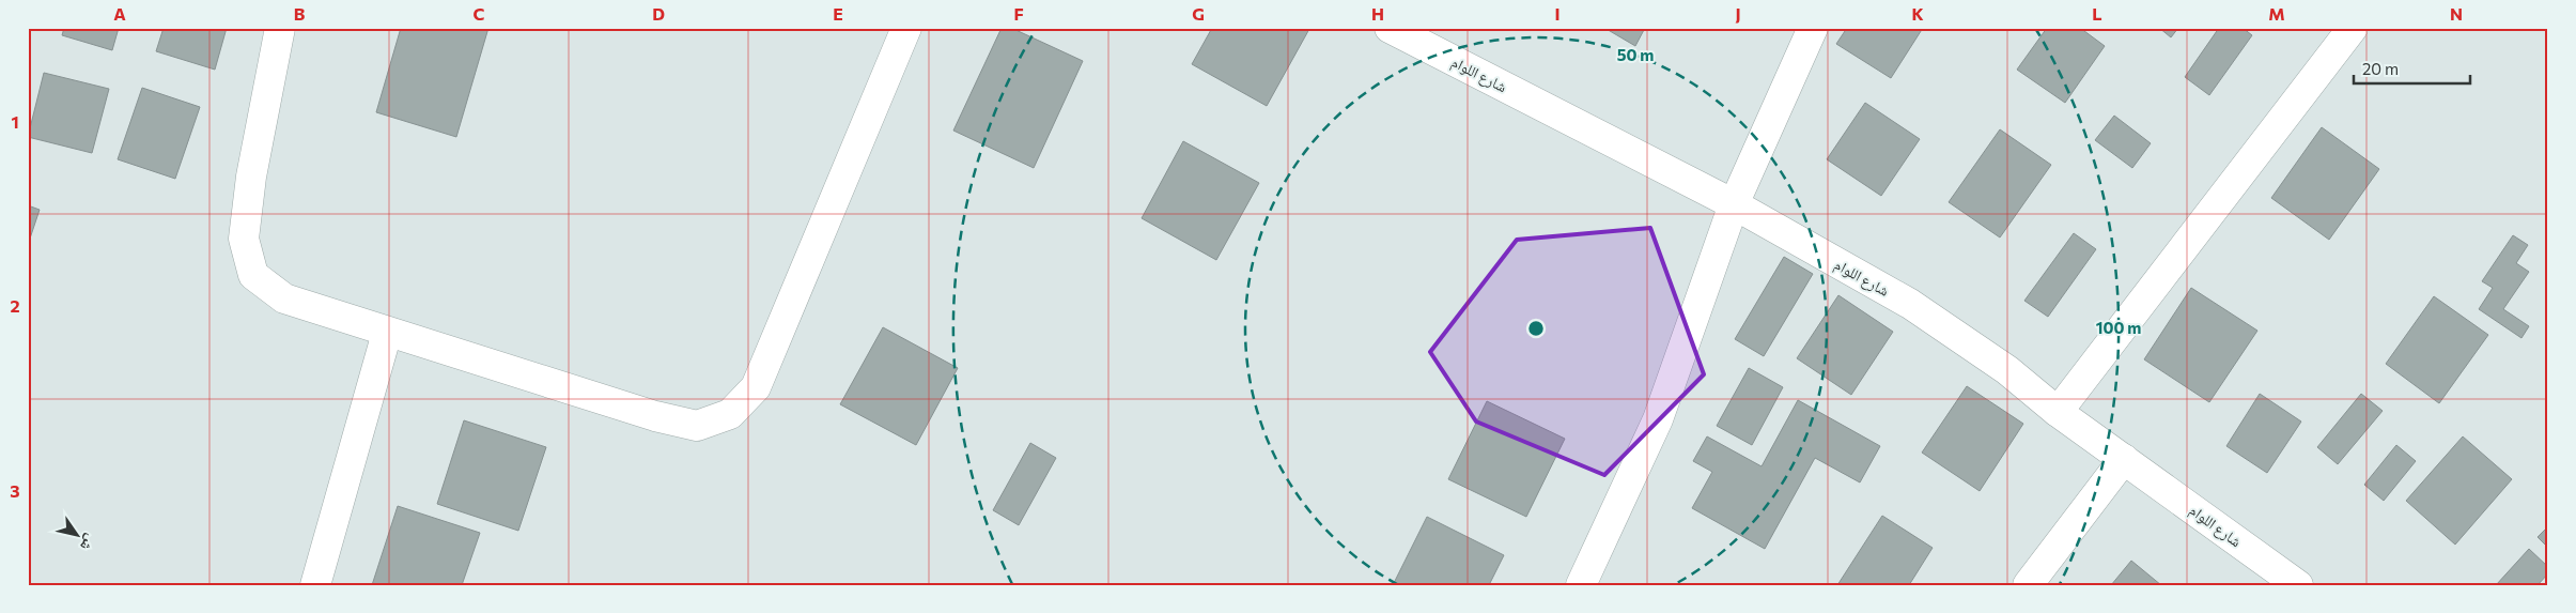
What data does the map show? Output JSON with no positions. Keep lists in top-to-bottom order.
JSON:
{
  "streets": {
    "street": ["شارع اللوام"]
  },
  "scale_bar": "20 m",
  "north": "bottom right",
  "grid": {
    "columns": [
      "A",
      "B",
      "C",
      "D",
      "E",
      "F",
      "G",
      "H",
      "I",
      "J",
      "K",
      "L",
      "M",
      "N"
    ],
    "rows": ["1", "2", "3"]
  },
  "rings": ["50 m", "100 m"]
}
